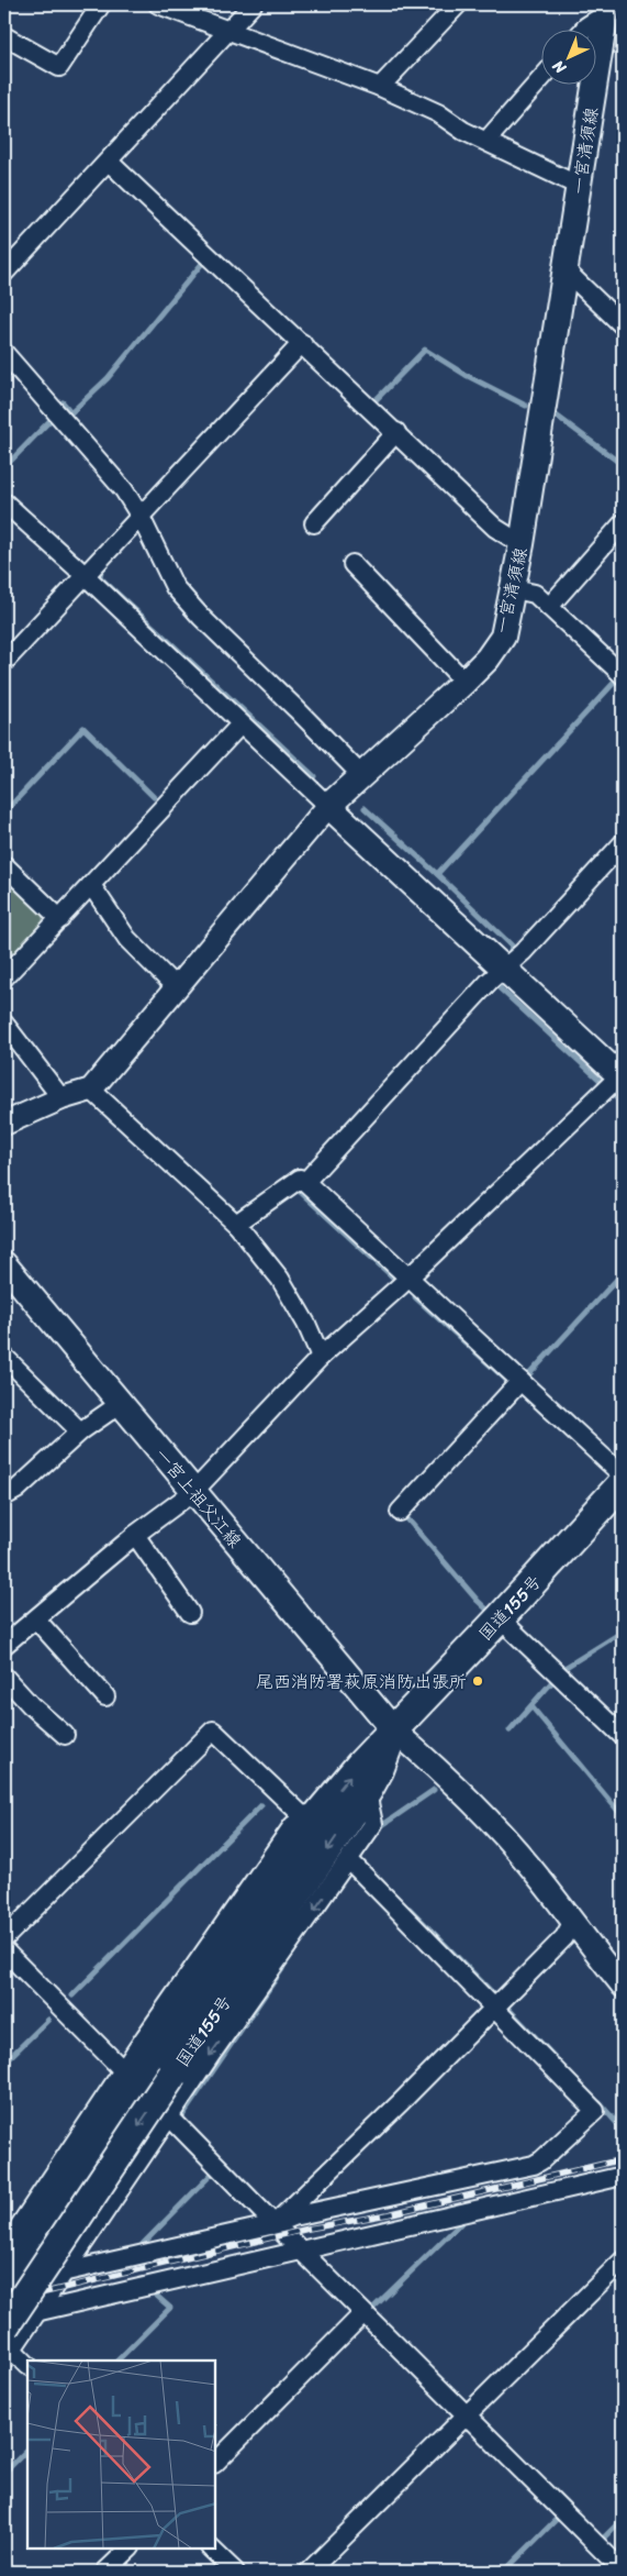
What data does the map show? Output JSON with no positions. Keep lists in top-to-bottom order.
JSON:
{
  "streets": {
    "highway": ["国道155号"],
    "main road": ["一宮清須線", "一宮上祖父江線"]
  },
  "crossings": [
    ["一宮上祖父江線", "国道155号"]
  ],
  "places": ["尾西消防署萩原消防出張所"],
  "north": "bottom left"
}
